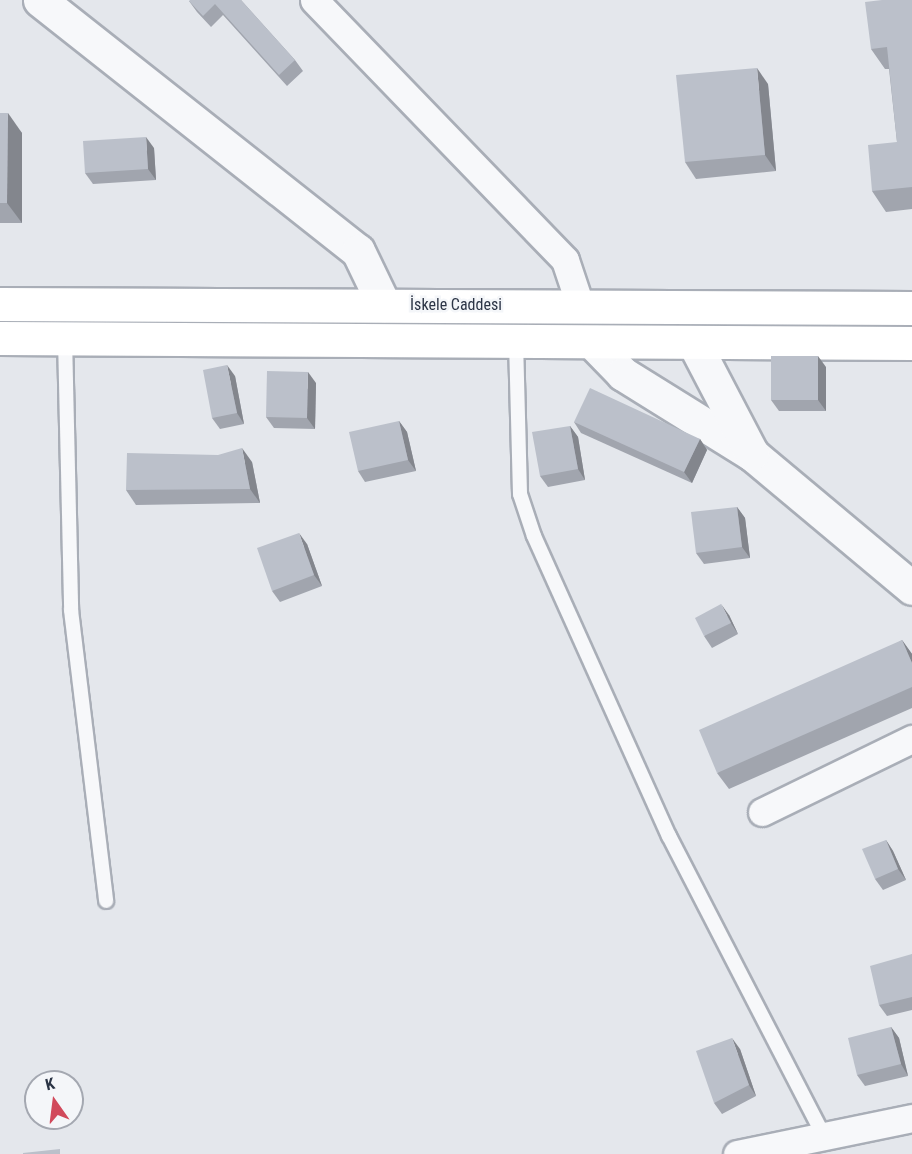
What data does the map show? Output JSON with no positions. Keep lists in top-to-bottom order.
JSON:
{
  "streets": {
    "main road": ["İskele Caddesi"]
  },
  "north": "top"
}
